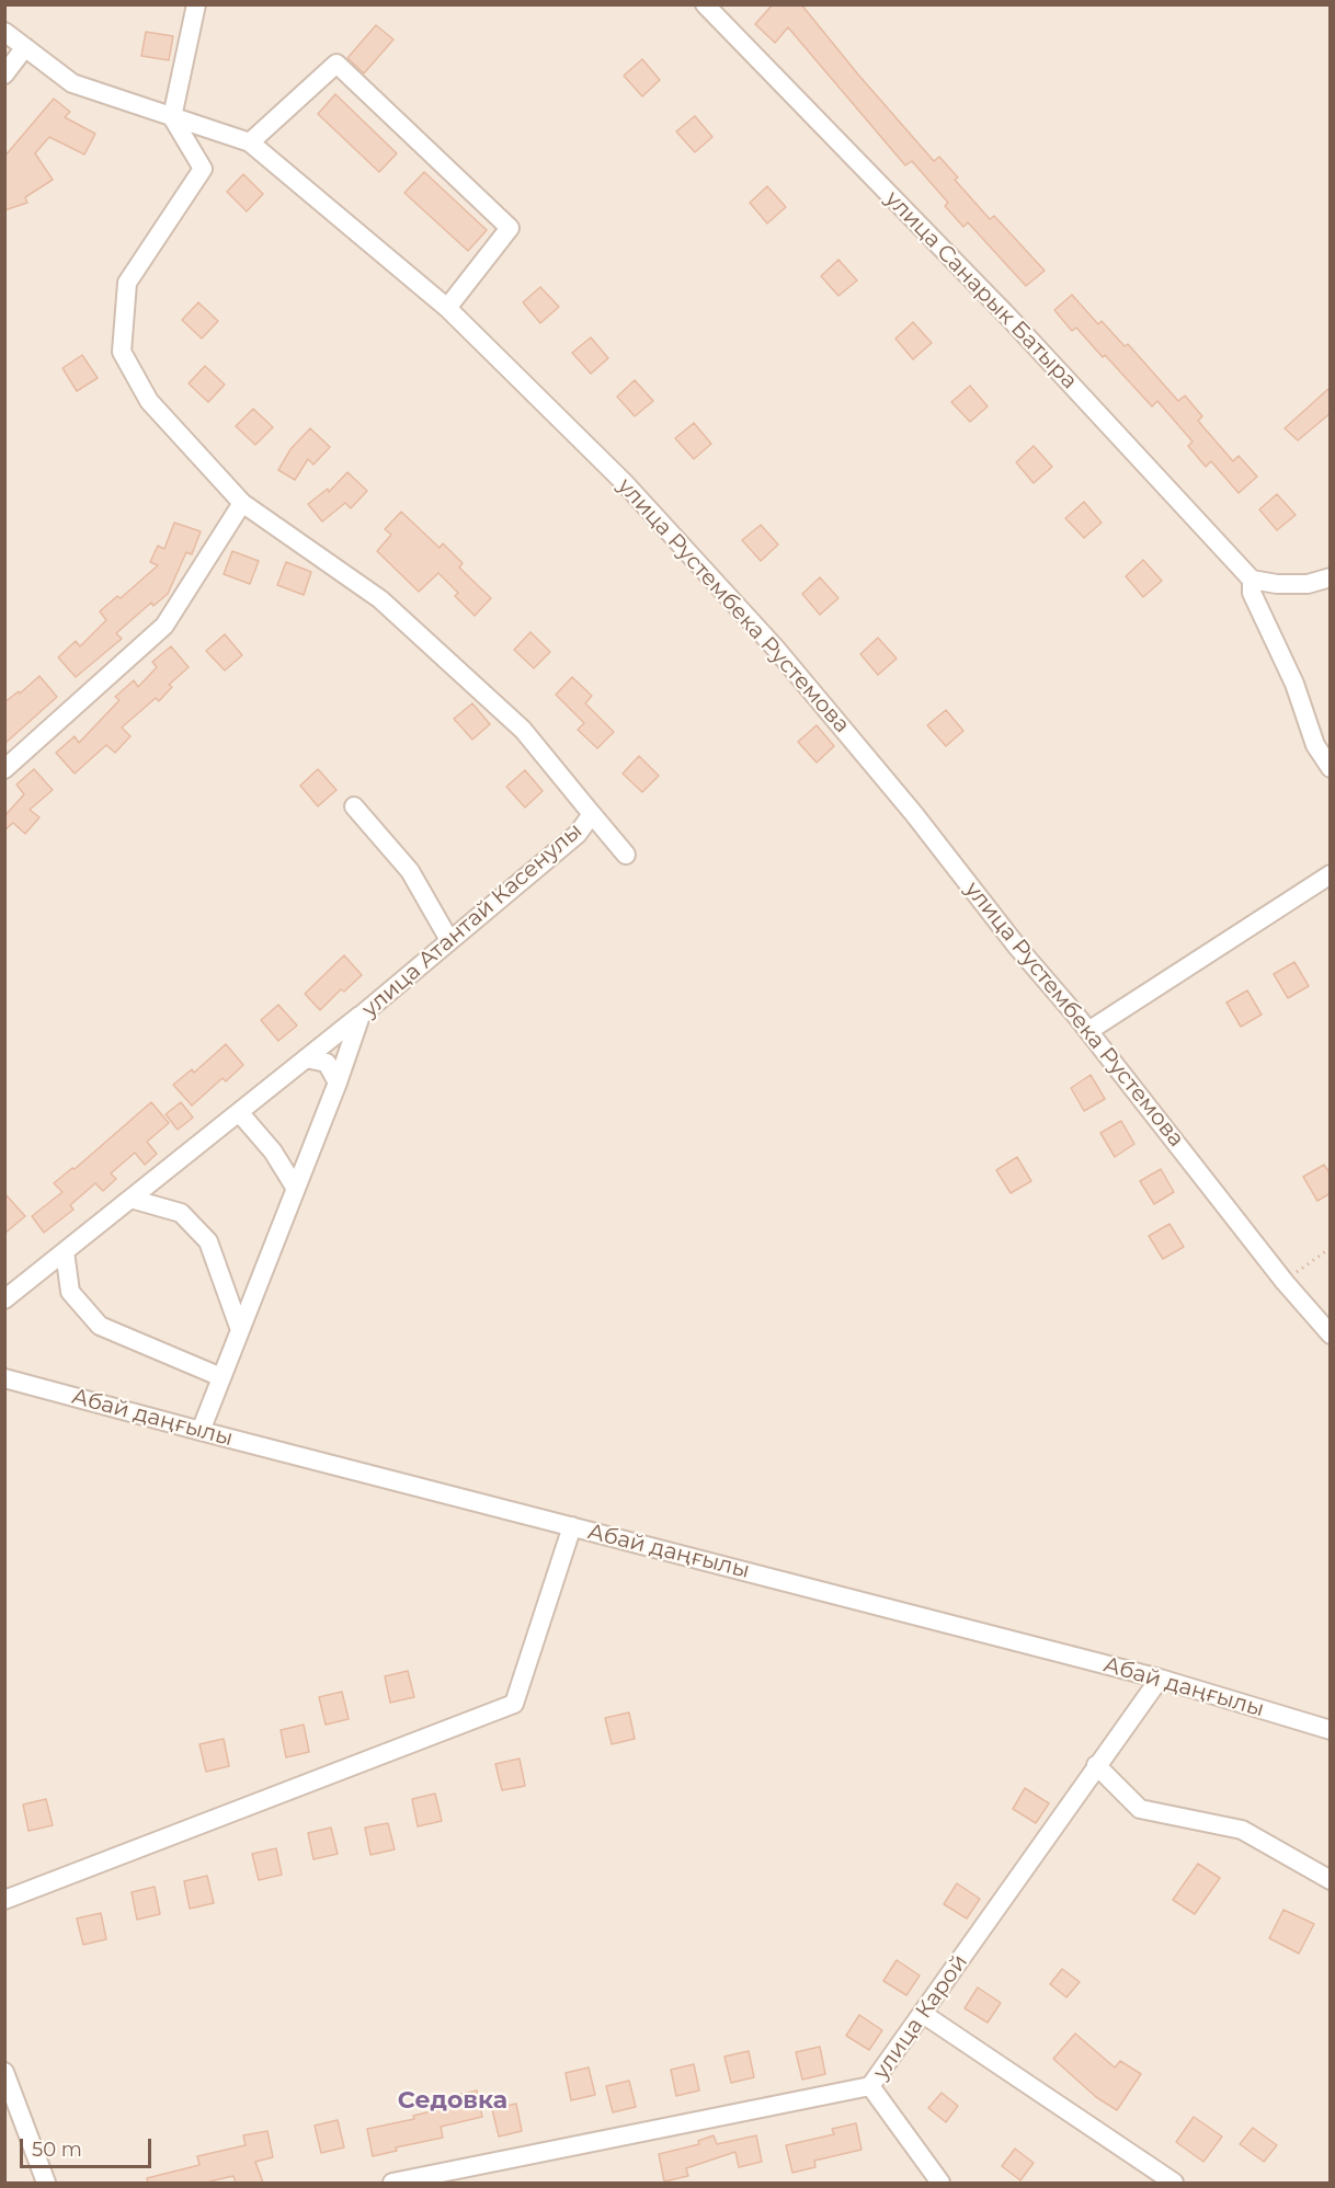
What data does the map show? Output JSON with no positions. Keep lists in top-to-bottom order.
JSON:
{
  "streets": {
    "street": [
      "улица Санарык Батыра",
      "улица Рустембека Рустемова",
      "улица Атантай Касенулы",
      "Абай даңғылы",
      "улица Карой"
    ]
  },
  "crossings": [
    ["улица Рустембека Рустемова", "улица Атантай Касенулы"],
    ["улица Атантай Касенулы", "Абай даңғылы"],
    ["Абай даңғылы", "улица Карой"]
  ],
  "districts": ["Седовка"],
  "scale_bar": "50 m"
}
